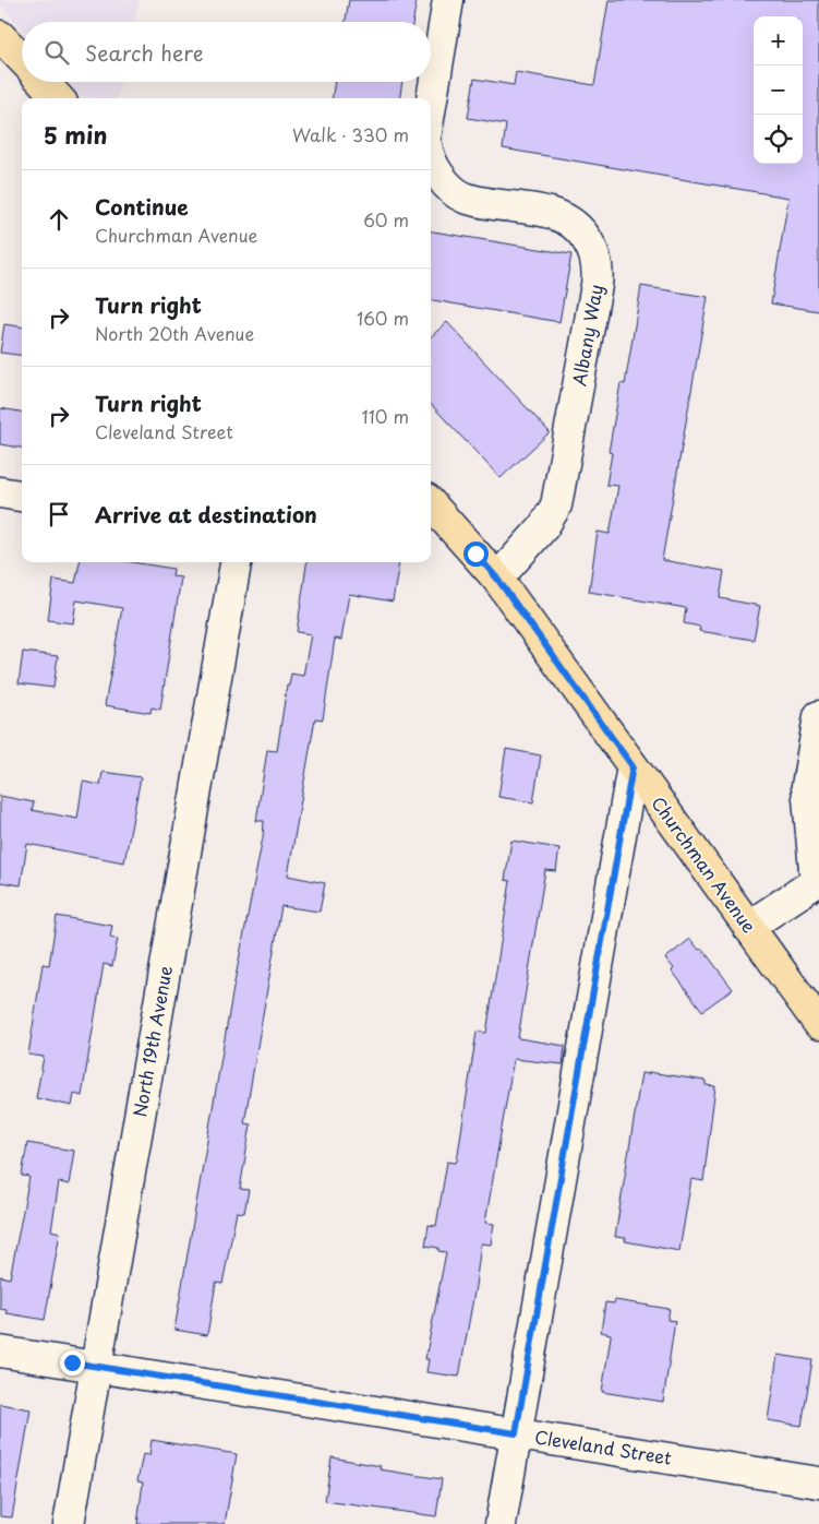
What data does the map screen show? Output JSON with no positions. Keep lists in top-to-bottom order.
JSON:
{
  "streets": {
    "main road": ["Churchman Avenue"],
    "street": ["Albany Way", "North 19th Avenue", "Cleveland Street"]
  },
  "crossings": [
    ["Albany Way", "Churchman Avenue"],
    ["North 19th Avenue", "Cleveland Street"]
  ],
  "page": {
    "map_buttons": ["+", "−"],
    "search": "Search here",
    "heading": ["5 min", "Walk · 330 m"],
    "list": [
      ["Continue", "Churchman Avenue", "60 m"],
      ["Turn right", "North 20th Avenue", "160 m"],
      ["Turn right", "Cleveland Street", "110 m"],
      "Arrive at destination"
    ]
  }
}
